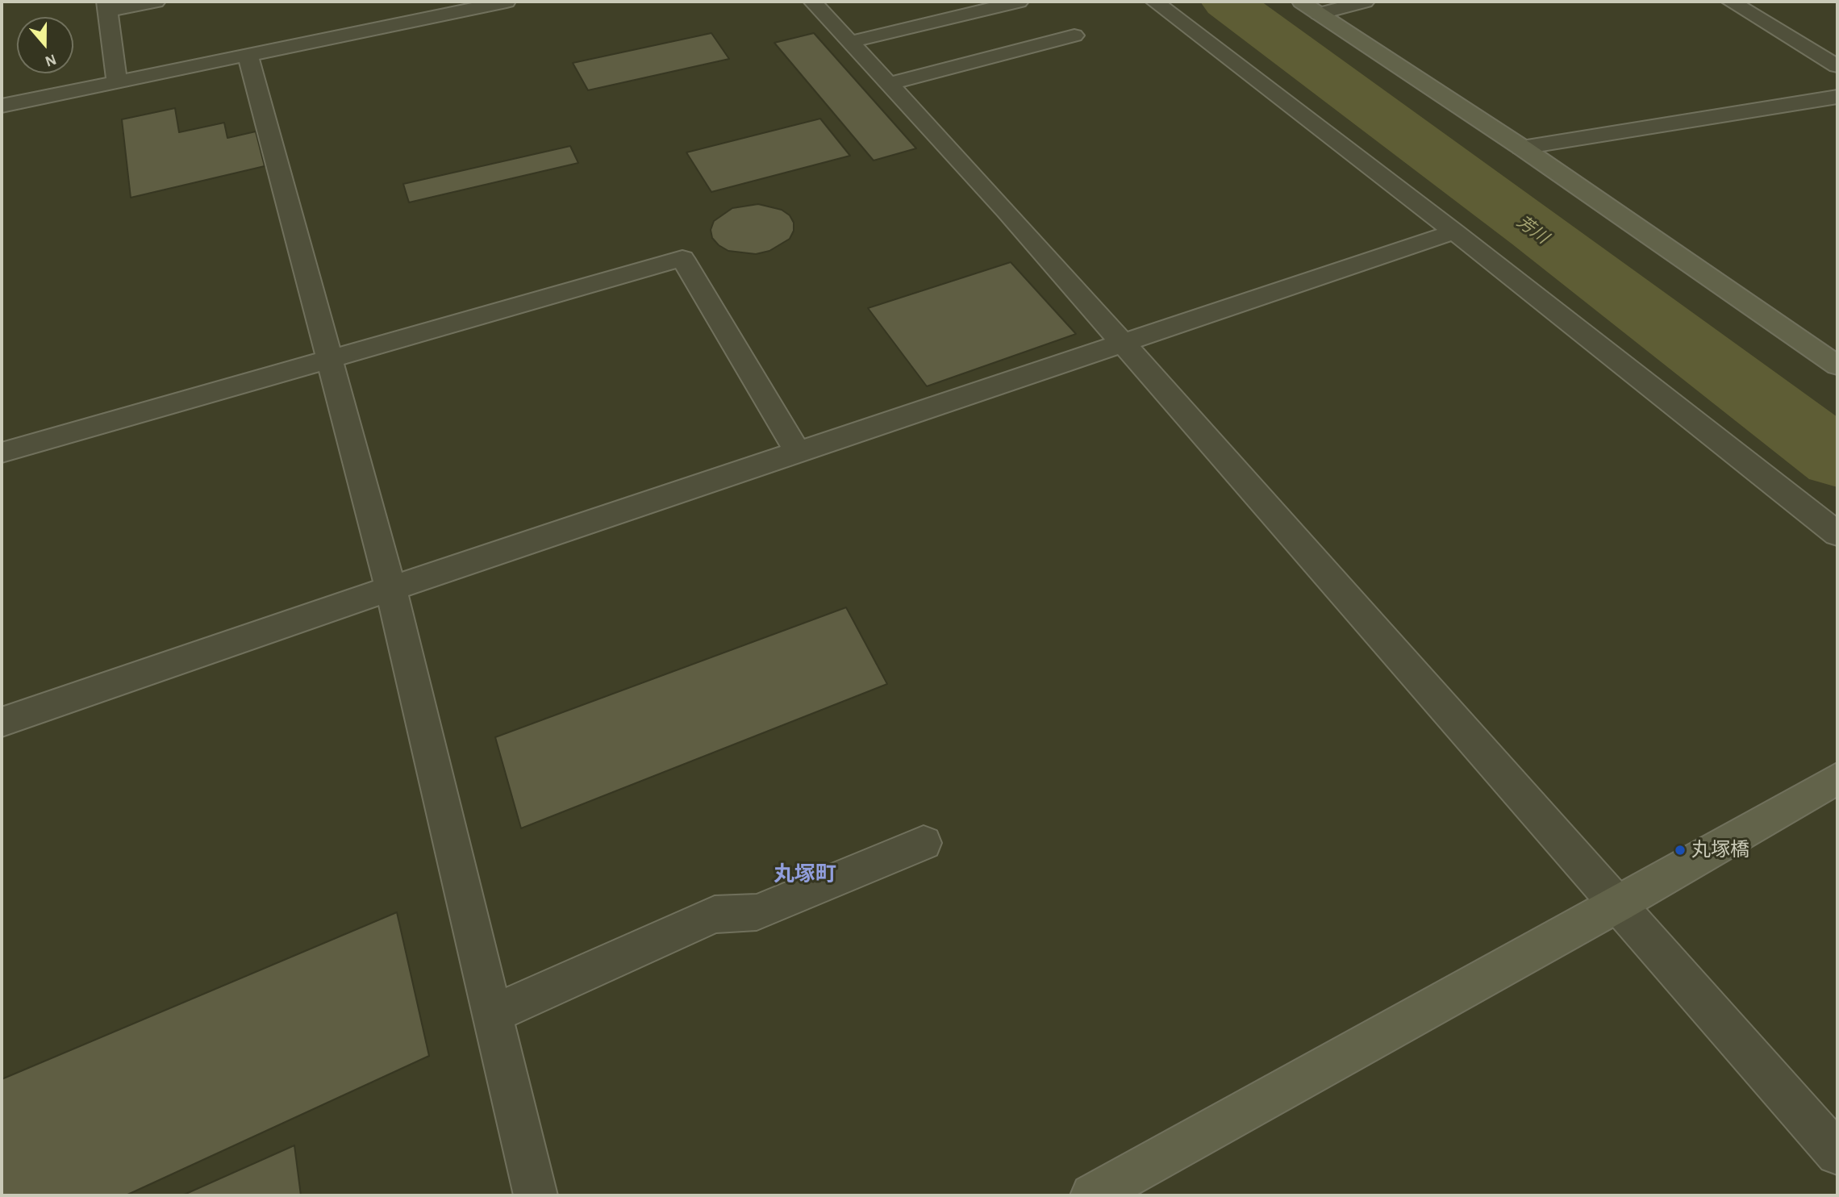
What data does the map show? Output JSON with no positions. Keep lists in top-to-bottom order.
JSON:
{
  "districts": ["丸塚町"],
  "water": ["芳川"],
  "places": ["丸塚橋"],
  "north": "bottom"
}
